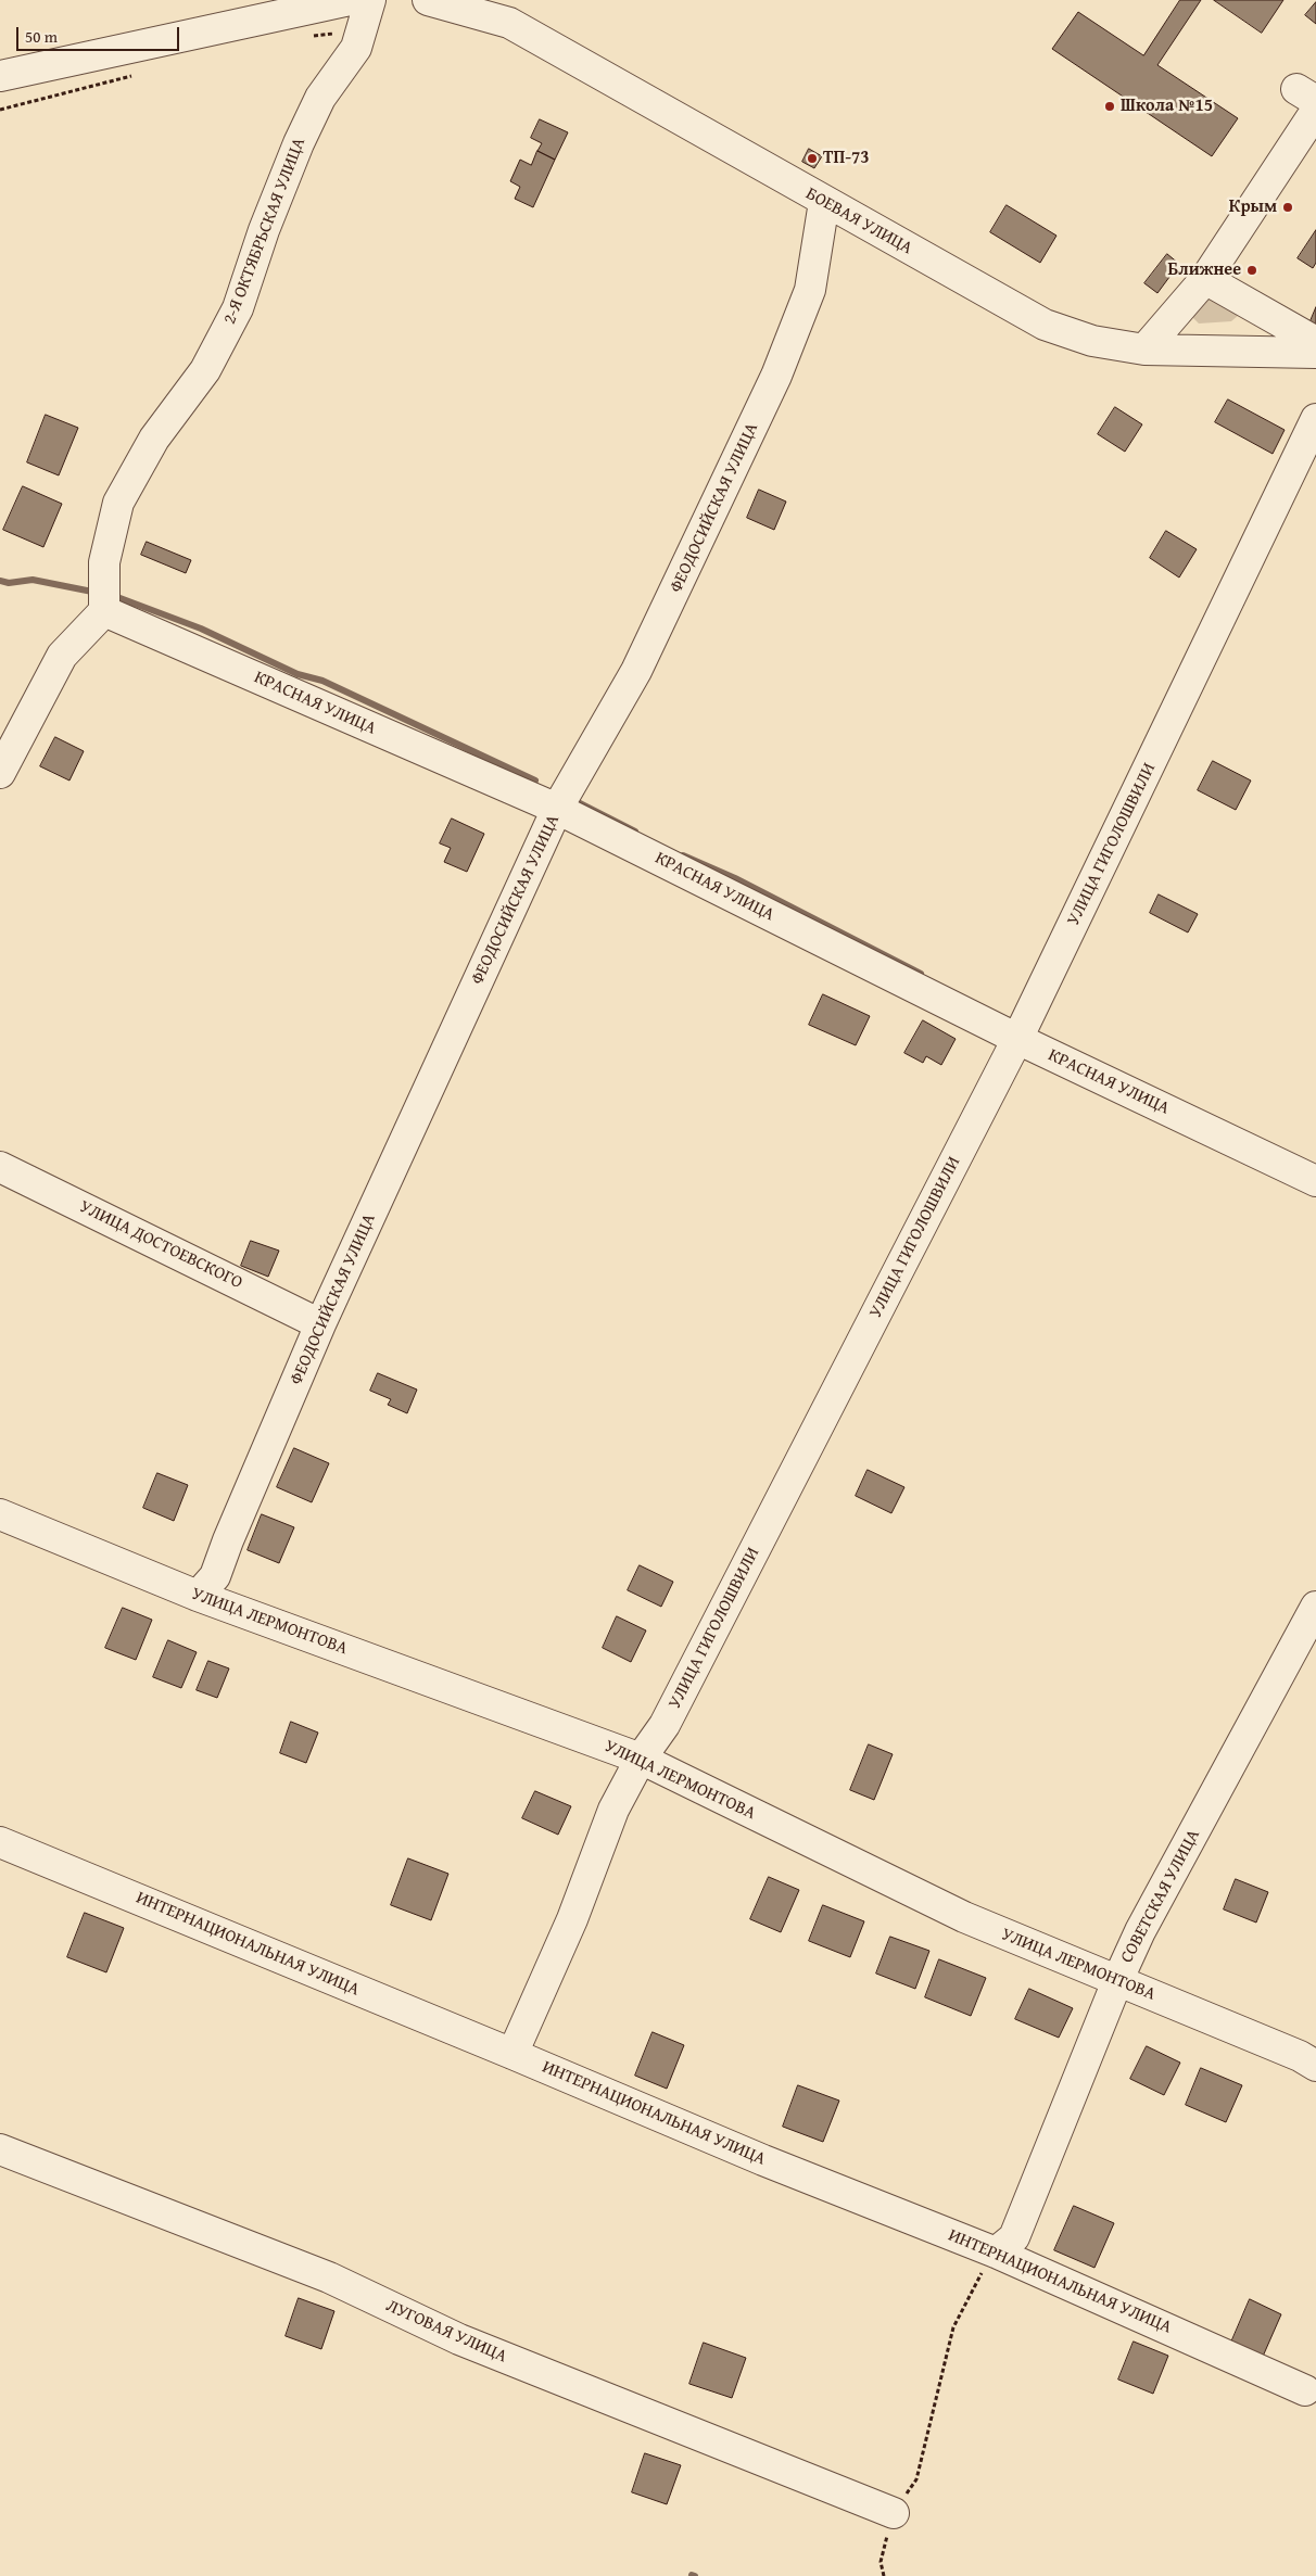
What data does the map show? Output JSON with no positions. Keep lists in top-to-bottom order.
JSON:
{
  "streets": {
    "street": [
      "БОЕВАЯ УЛИЦА",
      "2-Я ОКТЯБРЬСКАЯ УЛИЦА",
      "ФЕОДОСИЙСКАЯ УЛИЦА",
      "КРАСНАЯ УЛИЦА",
      "УЛИЦА ГИГОЛОШВИЛИ",
      "УЛИЦА ДОСТОЕВСКОГО",
      "УЛИЦА ЛЕРМОНТОВА",
      "СОВЕТСКАЯ УЛИЦА",
      "ИНТЕРНАЦИОНАЛЬНАЯ УЛИЦА",
      "ЛУГОВАЯ УЛИЦА"
    ]
  },
  "crossings": [
    ["БОЕВАЯ УЛИЦА", "ФЕОДОСИЙСКАЯ УЛИЦА"],
    ["2-Я ОКТЯБРЬСКАЯ УЛИЦА", "КРАСНАЯ УЛИЦА"],
    ["ФЕОДОСИЙСКАЯ УЛИЦА", "КРАСНАЯ УЛИЦА"],
    ["ФЕОДОСИЙСКАЯ УЛИЦА", "УЛИЦА ДОСТОЕВСКОГО"],
    ["ФЕОДОСИЙСКАЯ УЛИЦА", "УЛИЦА ЛЕРМОНТОВА"],
    ["КРАСНАЯ УЛИЦА", "УЛИЦА ГИГОЛОШВИЛИ"],
    ["УЛИЦА ГИГОЛОШВИЛИ", "УЛИЦА ЛЕРМОНТОВА"],
    ["УЛИЦА ГИГОЛОШВИЛИ", "ИНТЕРНАЦИОНАЛЬНАЯ УЛИЦА"],
    ["УЛИЦА ЛЕРМОНТОВА", "СОВЕТСКАЯ УЛИЦА"],
    ["СОВЕТСКАЯ УЛИЦА", "ИНТЕРНАЦИОНАЛЬНАЯ УЛИЦА"]
  ],
  "places": [
    "Школа №15",
    "ТП-73",
    "Крым",
    "Ближнее"
  ],
  "scale_bar": "50 m"
}
